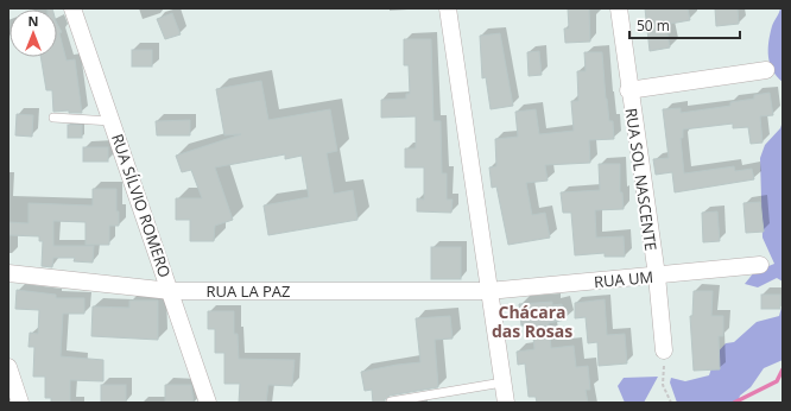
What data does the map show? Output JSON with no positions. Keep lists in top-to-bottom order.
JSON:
{
  "streets": {
    "street": [
      "RUA SOL NASCENTE",
      "RUA SÍLVIO ROMERO",
      "RUA UM",
      "RUA LA PAZ"
    ]
  },
  "crossings": [
    ["RUA SOL NASCENTE", "RUA UM"],
    ["RUA SÍLVIO ROMERO", "RUA LA PAZ"],
    ["RUA UM", "RUA LA PAZ"]
  ],
  "districts": ["Chácara das Rosas"],
  "scale_bar": "50 m",
  "north": "top"
}
